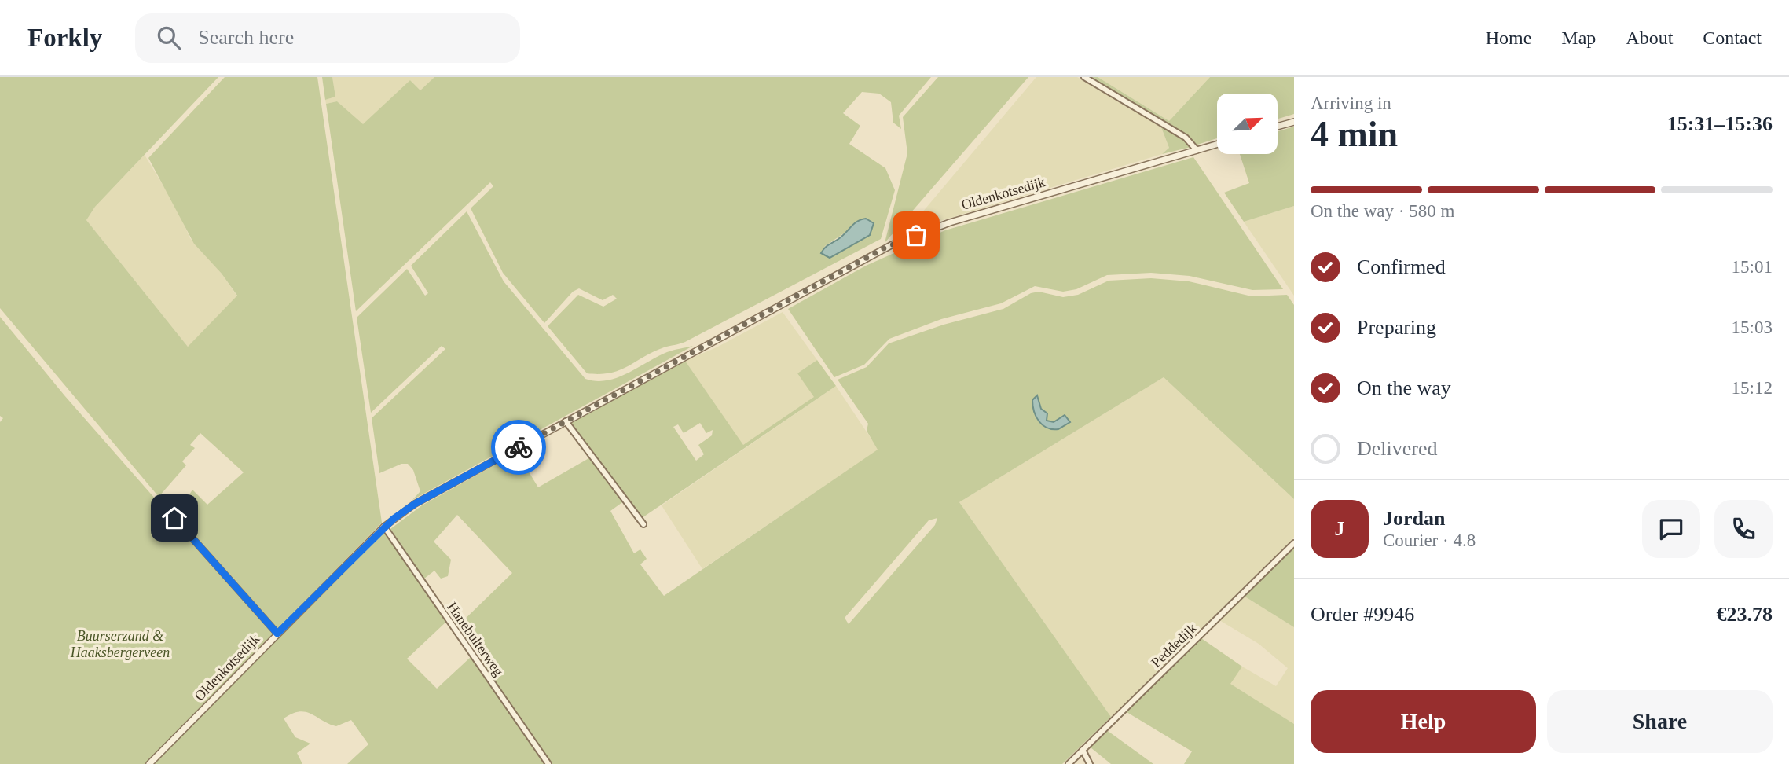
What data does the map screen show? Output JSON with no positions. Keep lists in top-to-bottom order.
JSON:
{
  "streets": {
    "street": ["Oldenkotsedijk", "Hanebulterweg", "Peddedijk"]
  },
  "crossings": [
    ["Oldenkotsedijk", "Hanebulterweg"]
  ],
  "parks": ["Buurserzand & Haaksbergerveen"],
  "north": "top right",
  "page": {
    "header": "Forkly",
    "search": "Search here",
    "nav": [
      "Home",
      "Map",
      "About",
      "Contact"
    ],
    "heading": ["4 min", "Arriving in", "15:31–15:36"],
    "panel": [
      "Jordan",
      "Courier · 4.8",
      "Order #9946",
      "€23.78"
    ],
    "bar": "On the way · 580 m",
    "list": [
      ["Confirmed", "15:01"],
      ["Preparing", "15:03"],
      ["On the way", "15:12"],
      "Delivered"
    ],
    "round": "J",
    "buttons": ["Help", "Share"]
  }
}
